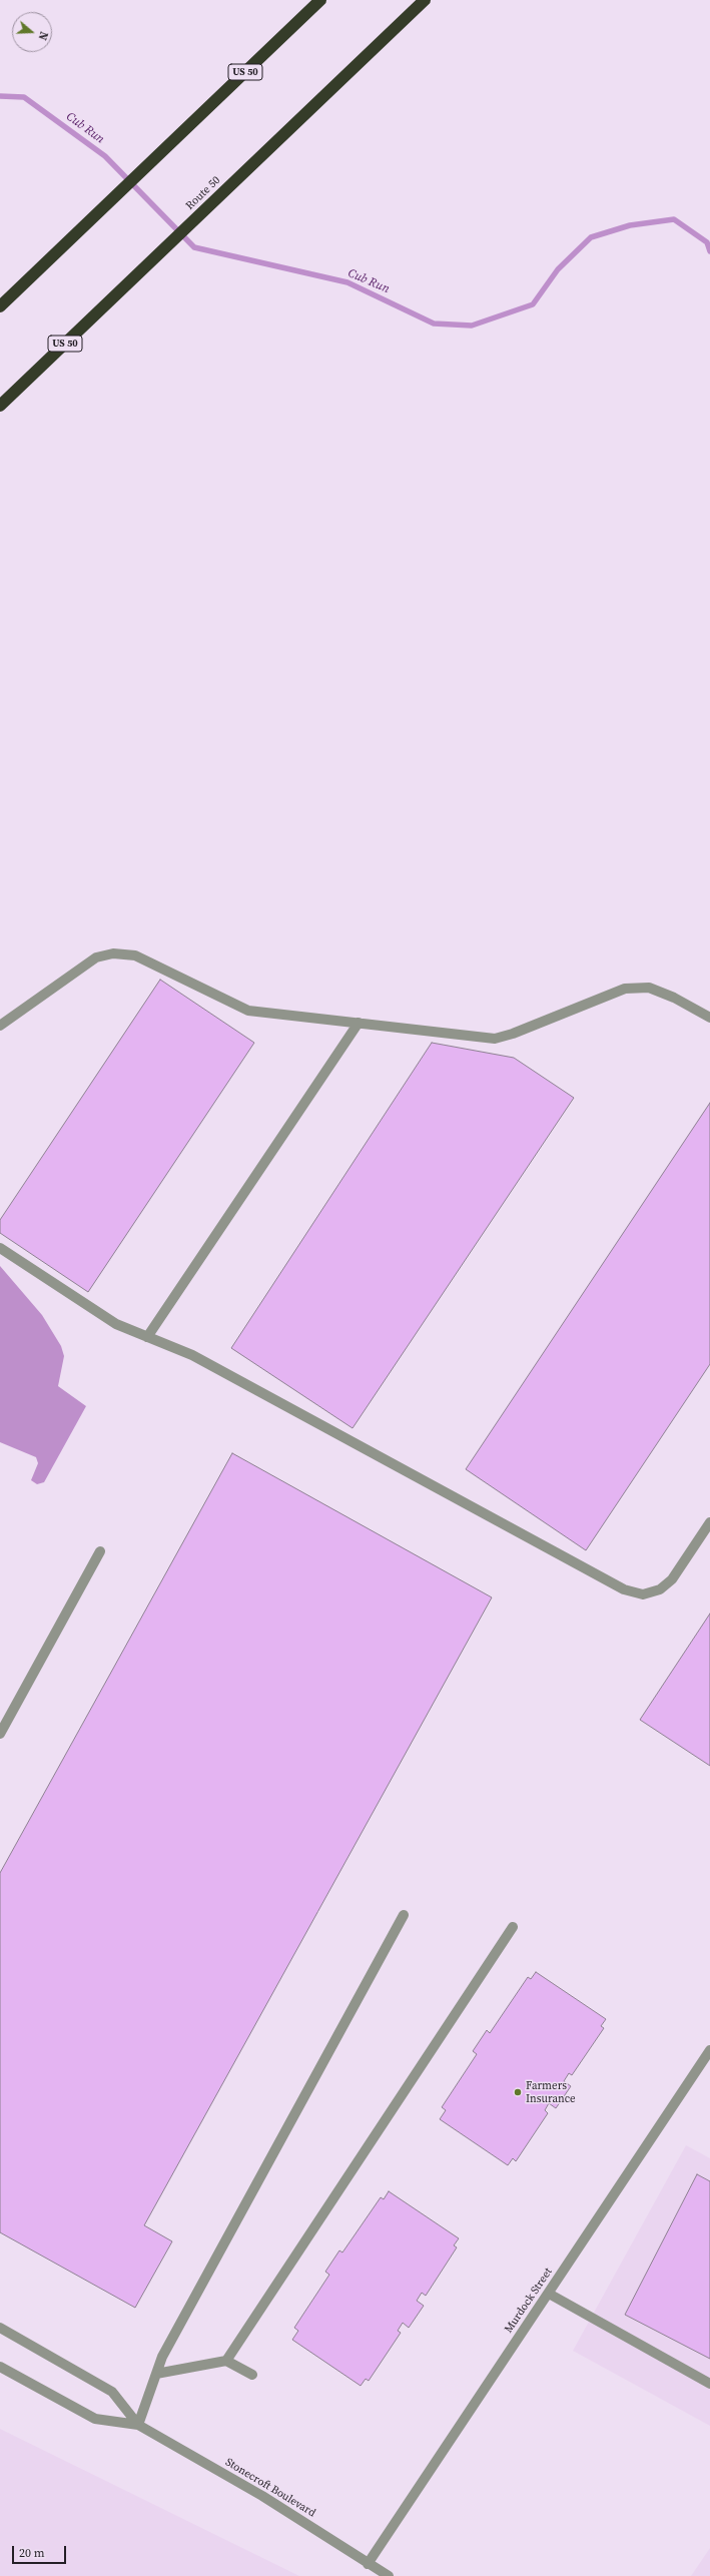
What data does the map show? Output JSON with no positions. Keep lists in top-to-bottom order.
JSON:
{
  "streets": {
    "highway": ["US 50", "Route 50"],
    "street": ["Murdock Street", "Stonecroft Boulevard"]
  },
  "crossings": [
    ["Murdock Street", "Stonecroft Boulevard"]
  ],
  "water": ["Cub Run"],
  "places": ["Farmers Insurance"],
  "scale_bar": "20 m",
  "north": "right"
}
